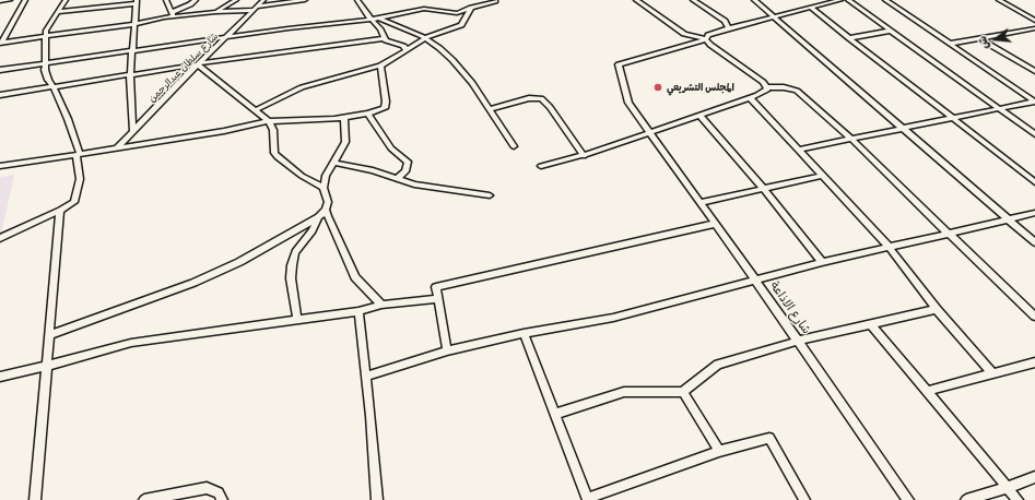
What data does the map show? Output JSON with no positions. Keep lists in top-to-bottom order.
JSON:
{
  "streets": {
    "street": ["شارع سلطان عبدالرحمن", "شارع الاذاعة"]
  },
  "places": ["المجلس التشريعي"],
  "north": "left"
}
